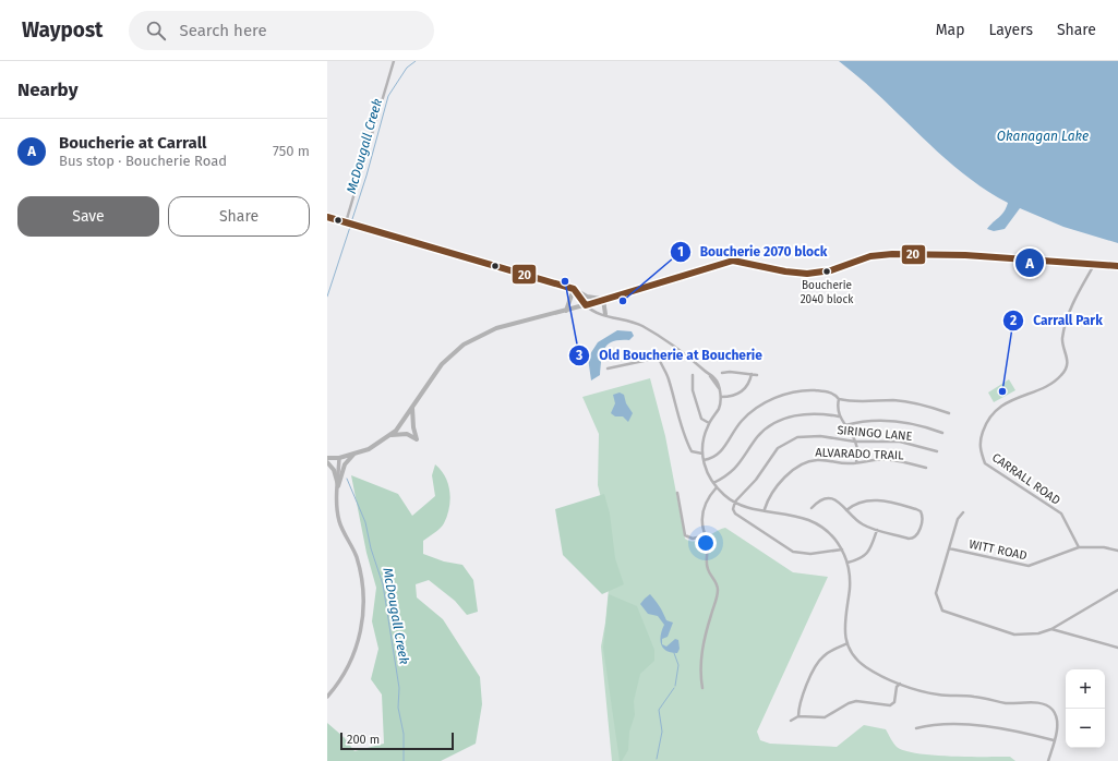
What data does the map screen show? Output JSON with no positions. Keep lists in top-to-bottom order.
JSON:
{
  "streets": {
    "street": [
      "SIRINGO LANE",
      "ALVARADO TRAIL",
      "CARRALL ROAD",
      "WITT ROAD"
    ]
  },
  "crossings": [
    ["CARRALL ROAD", "WITT ROAD"]
  ],
  "water": ["Okanagan Lake", "McDougall Creek"],
  "places": [
    "Boucherie 2040 block",
    "Old Boucherie at Boucherie",
    "Boucherie 2070 block",
    "Carrall Park"
  ],
  "lines": ["transit line 20"],
  "scale_bar": "200 m",
  "page": {
    "header": "Waypost",
    "search": "Search here",
    "nav": ["Map", "Layers", "Share"],
    "heading": "Nearby",
    "list": [
      {
        "mark": "A",
        "name": "Boucherie at Carrall",
        "note": "Bus stop · Boucherie Road",
        "value": "750 m"
      }
    ],
    "buttons": ["Save", "Share"],
    "pins": "A",
    "map_buttons": ["+", "−"],
    "scale": "200 m"
  }
}
